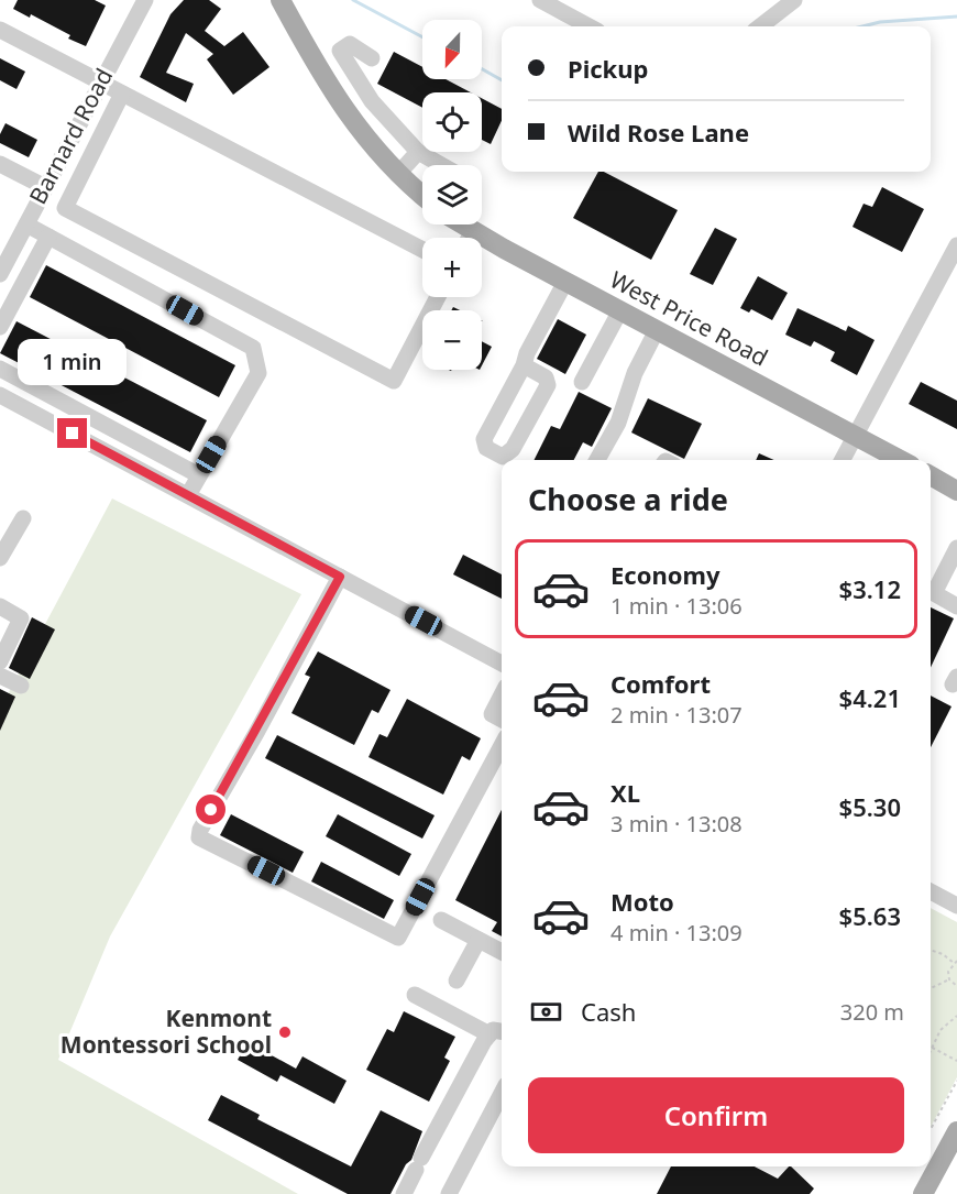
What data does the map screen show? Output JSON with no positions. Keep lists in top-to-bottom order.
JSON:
{
  "streets": {
    "main road": ["West Price Road"],
    "street": ["Barnard Road"]
  },
  "places": ["Kenmont Montessori School"],
  "north": "bottom",
  "page": {
    "map_buttons": ["+", "−"],
    "banner": ["Pickup", "Wild Rose Lane"],
    "bubble": "1 min",
    "heading": "Choose a ride",
    "list": [
      {
        "name": "Economy",
        "note": "1 min · 13:06",
        "value": "$3.12"
      },
      {
        "name": "Comfort",
        "note": "2 min · 13:07",
        "value": "$4.21"
      },
      {
        "name": "XL",
        "note": "3 min · 13:08",
        "value": "$5.30"
      },
      {
        "name": "Moto",
        "note": "4 min · 13:09",
        "value": "$5.63"
      }
    ],
    "pay": ["Cash", "320 m"],
    "buttons": "Confirm"
  }
}
